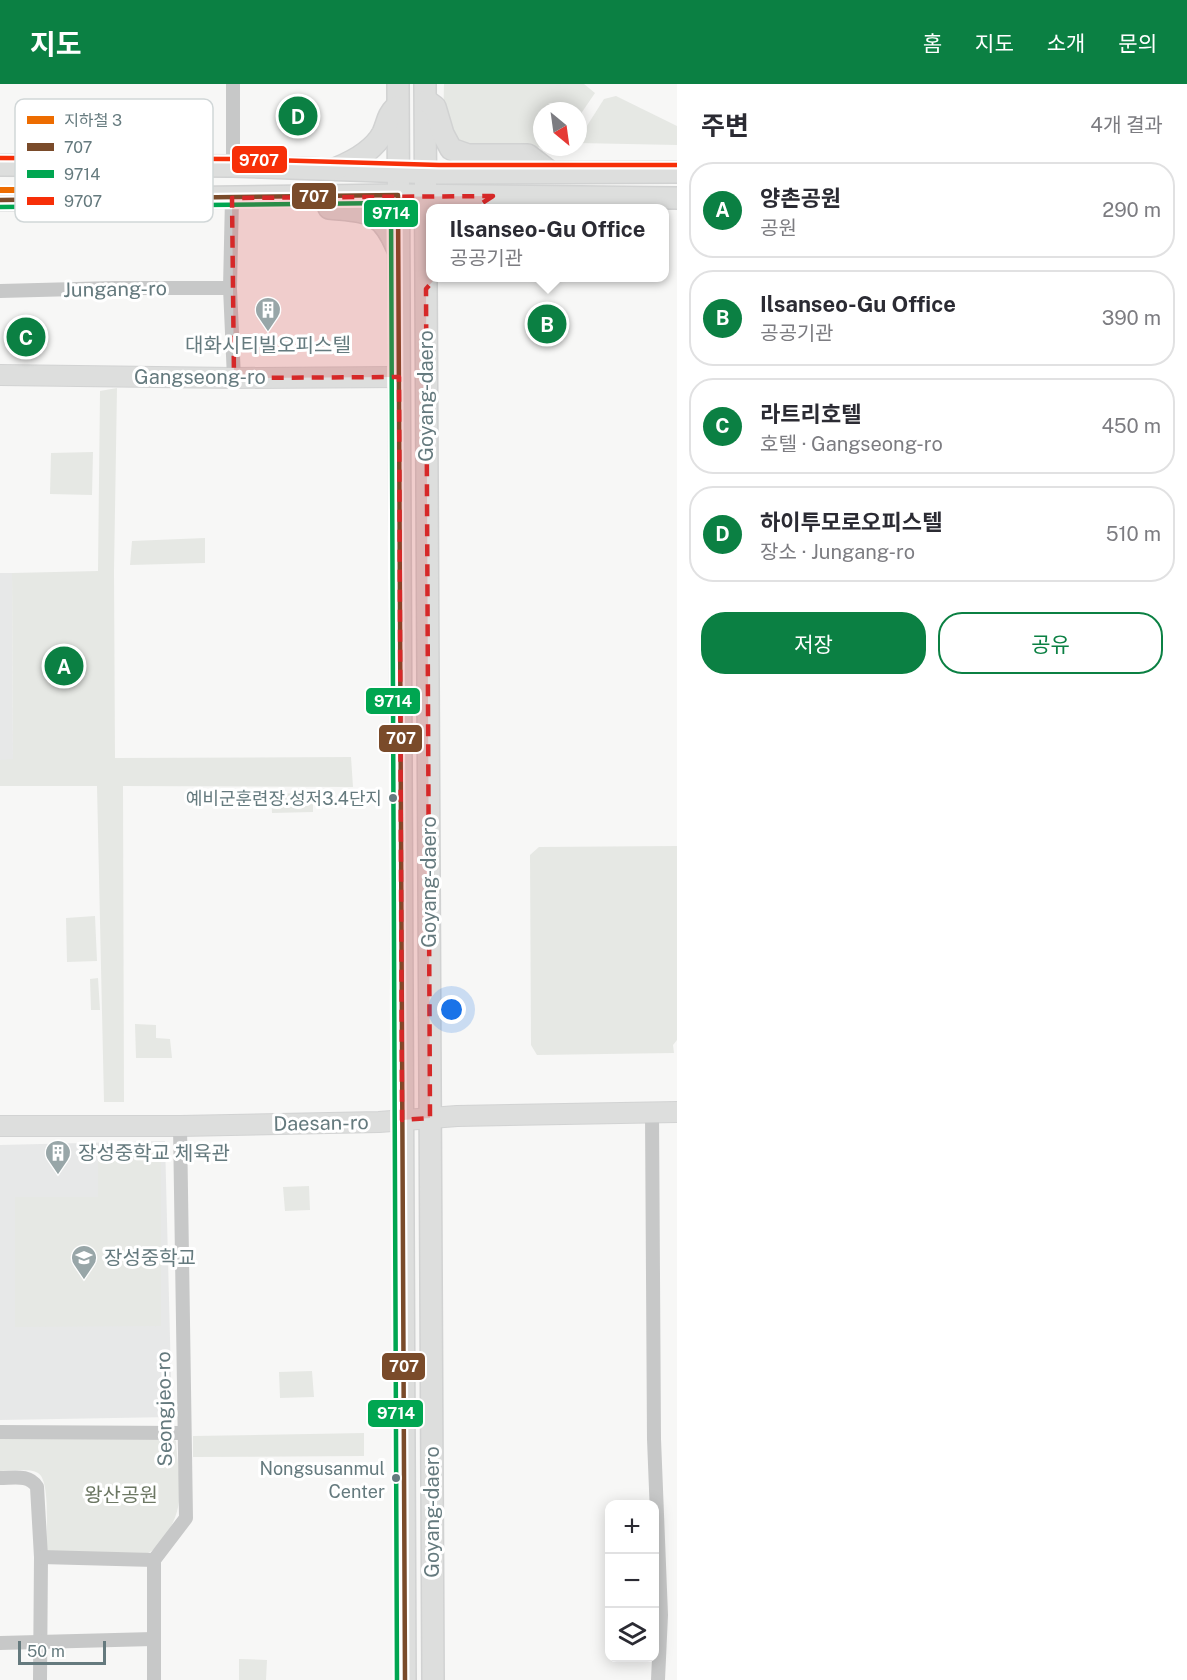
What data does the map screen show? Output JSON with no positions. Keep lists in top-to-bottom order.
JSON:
{
  "streets": {
    "main road": ["Goyang-daero"],
    "street": [
      "Jungang-ro",
      "Gangseong-ro",
      "Daesan-ro",
      "Seongjeo-ro"
    ]
  },
  "crossings": [
    ["Gangseong-ro", "Goyang-daero"],
    ["Goyang-daero", "Daesan-ro"],
    ["Daesan-ro", "Seongjeo-ro"]
  ],
  "parks": ["왕산공원"],
  "places": {
    "building": ["대화시티빌오피스텔", "장성중학교 체육관"],
    "other": ["예비군훈련장.성저3.4단지", "Nongsusanmul Center"],
    "school or university": ["장성중학교"]
  },
  "lines": [
    "transit line 9707",
    "metro line 3",
    "transit line 707",
    "transit line 9714"
  ],
  "legend": [
    "지하철 3",
    "707",
    "9714",
    "9707"
  ],
  "scale_bar": "50 m",
  "north": "bottom right",
  "page": {
    "header": "지도",
    "nav": [
      "홈",
      "지도",
      "소개",
      "문의"
    ],
    "heading": ["주변", "4개 결과"],
    "pins": [
      "D",
      "B",
      "C",
      "A"
    ],
    "list": [
      {
        "mark": "A",
        "name": "양촌공원",
        "note": "공원",
        "value": "290 m"
      },
      {
        "mark": "B",
        "name": "Ilsanseo-Gu Office",
        "note": "공공기관",
        "value": "390 m"
      },
      {
        "mark": "C",
        "name": "라트리호텔",
        "note": "호텔 · Gangseong-ro",
        "value": "450 m"
      },
      {
        "mark": "D",
        "name": "하이투모로오피스텔",
        "note": "장소 · Jungang-ro",
        "value": "510 m"
      }
    ],
    "popup": ["Ilsanseo-Gu Office", "공공기관"],
    "buttons": ["저장", "공유"],
    "map_buttons": ["+", "−"],
    "scale": "50 m"
  }
}
